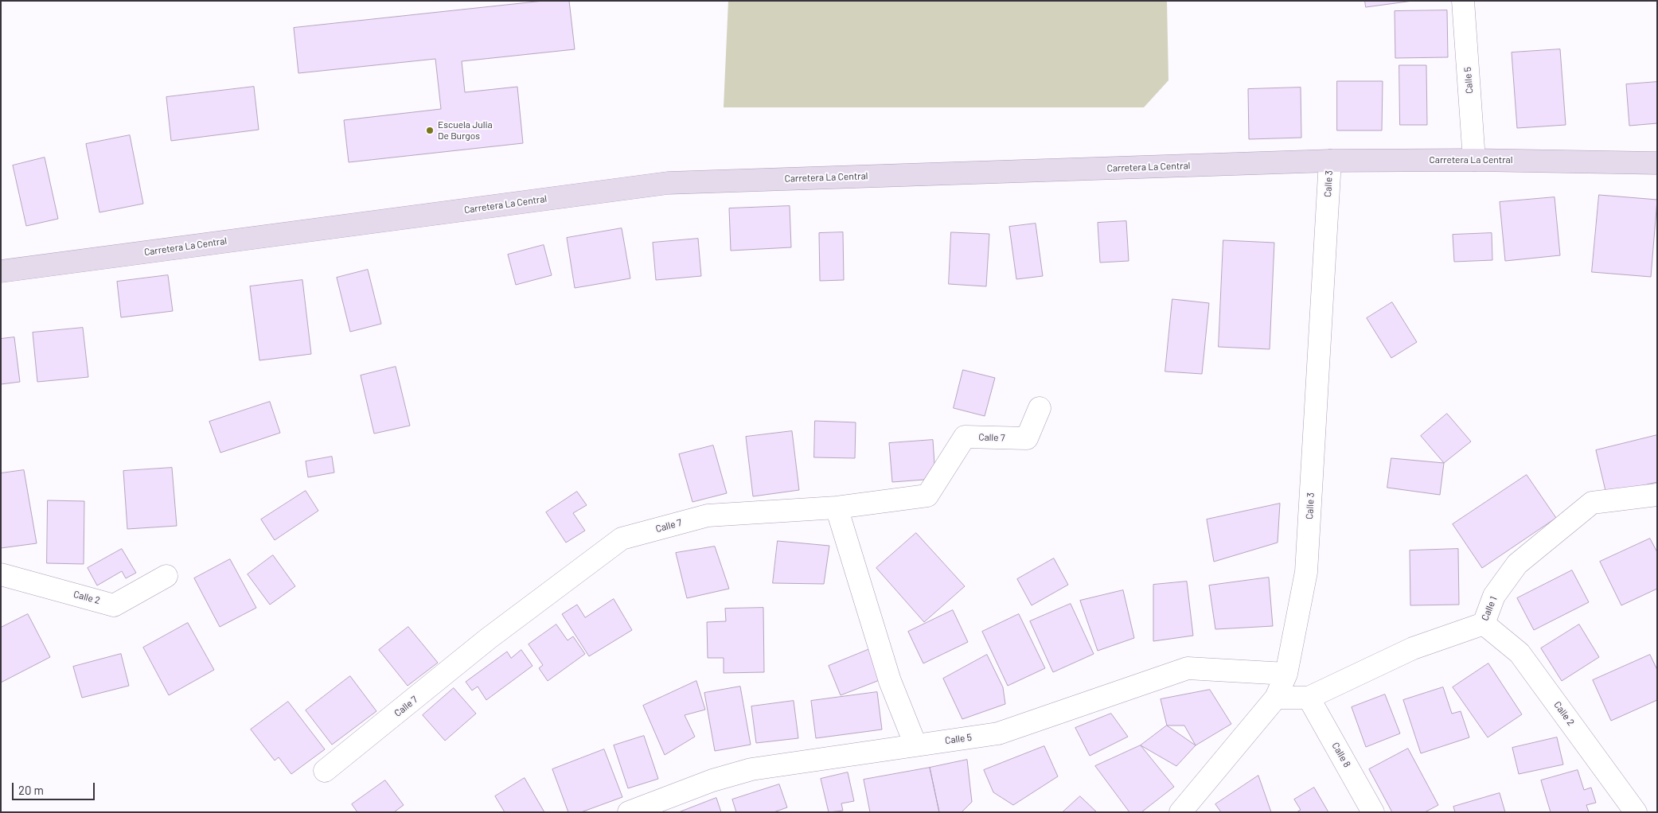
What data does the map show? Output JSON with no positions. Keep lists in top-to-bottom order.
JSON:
{
  "streets": {
    "street": [
      "Calle 5",
      "Carretera La Central",
      "Calle 3",
      "Calle 7",
      "Calle 2",
      "Calle 1",
      "Calle 8"
    ]
  },
  "crossings": [
    ["Calle 5", "Carretera La Central"],
    ["Calle 5", "Calle 3"],
    ["Carretera La Central", "Calle 3"],
    ["Calle 3", "Calle 1"],
    ["Calle 2", "Calle 1"],
    ["Calle 1", "Calle 8"]
  ],
  "places": ["Escuela Julia De Burgos"],
  "scale_bar": "20 m"
}
